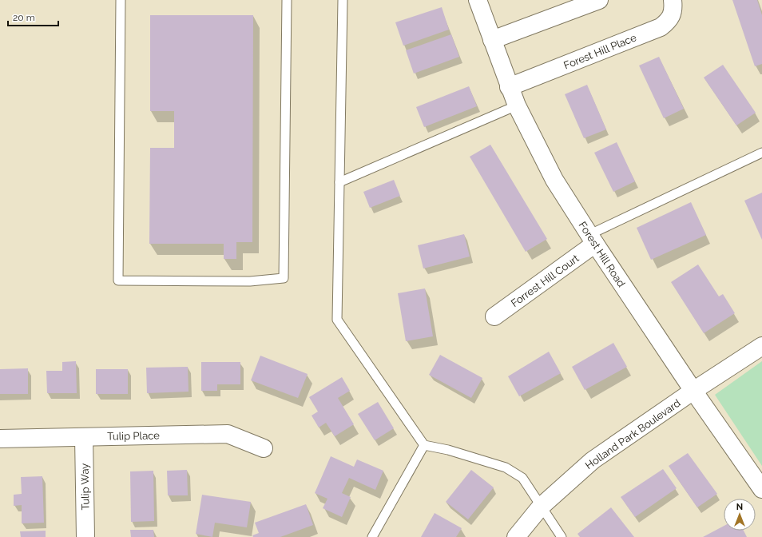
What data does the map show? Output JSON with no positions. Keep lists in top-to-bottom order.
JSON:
{
  "streets": {
    "street": [
      "Forest Hill Place",
      "Forest Hill Road",
      "Forrest Hill Court",
      "Holland Park Boulevard",
      "Tulip Place",
      "Tulip Way"
    ]
  },
  "crossings": [
    ["Forest Hill Place", "Forest Hill Road"],
    ["Forest Hill Road", "Forrest Hill Court"],
    ["Forest Hill Road", "Holland Park Boulevard"],
    ["Tulip Place", "Tulip Way"]
  ],
  "scale_bar": "20 m",
  "north": "top"
}
